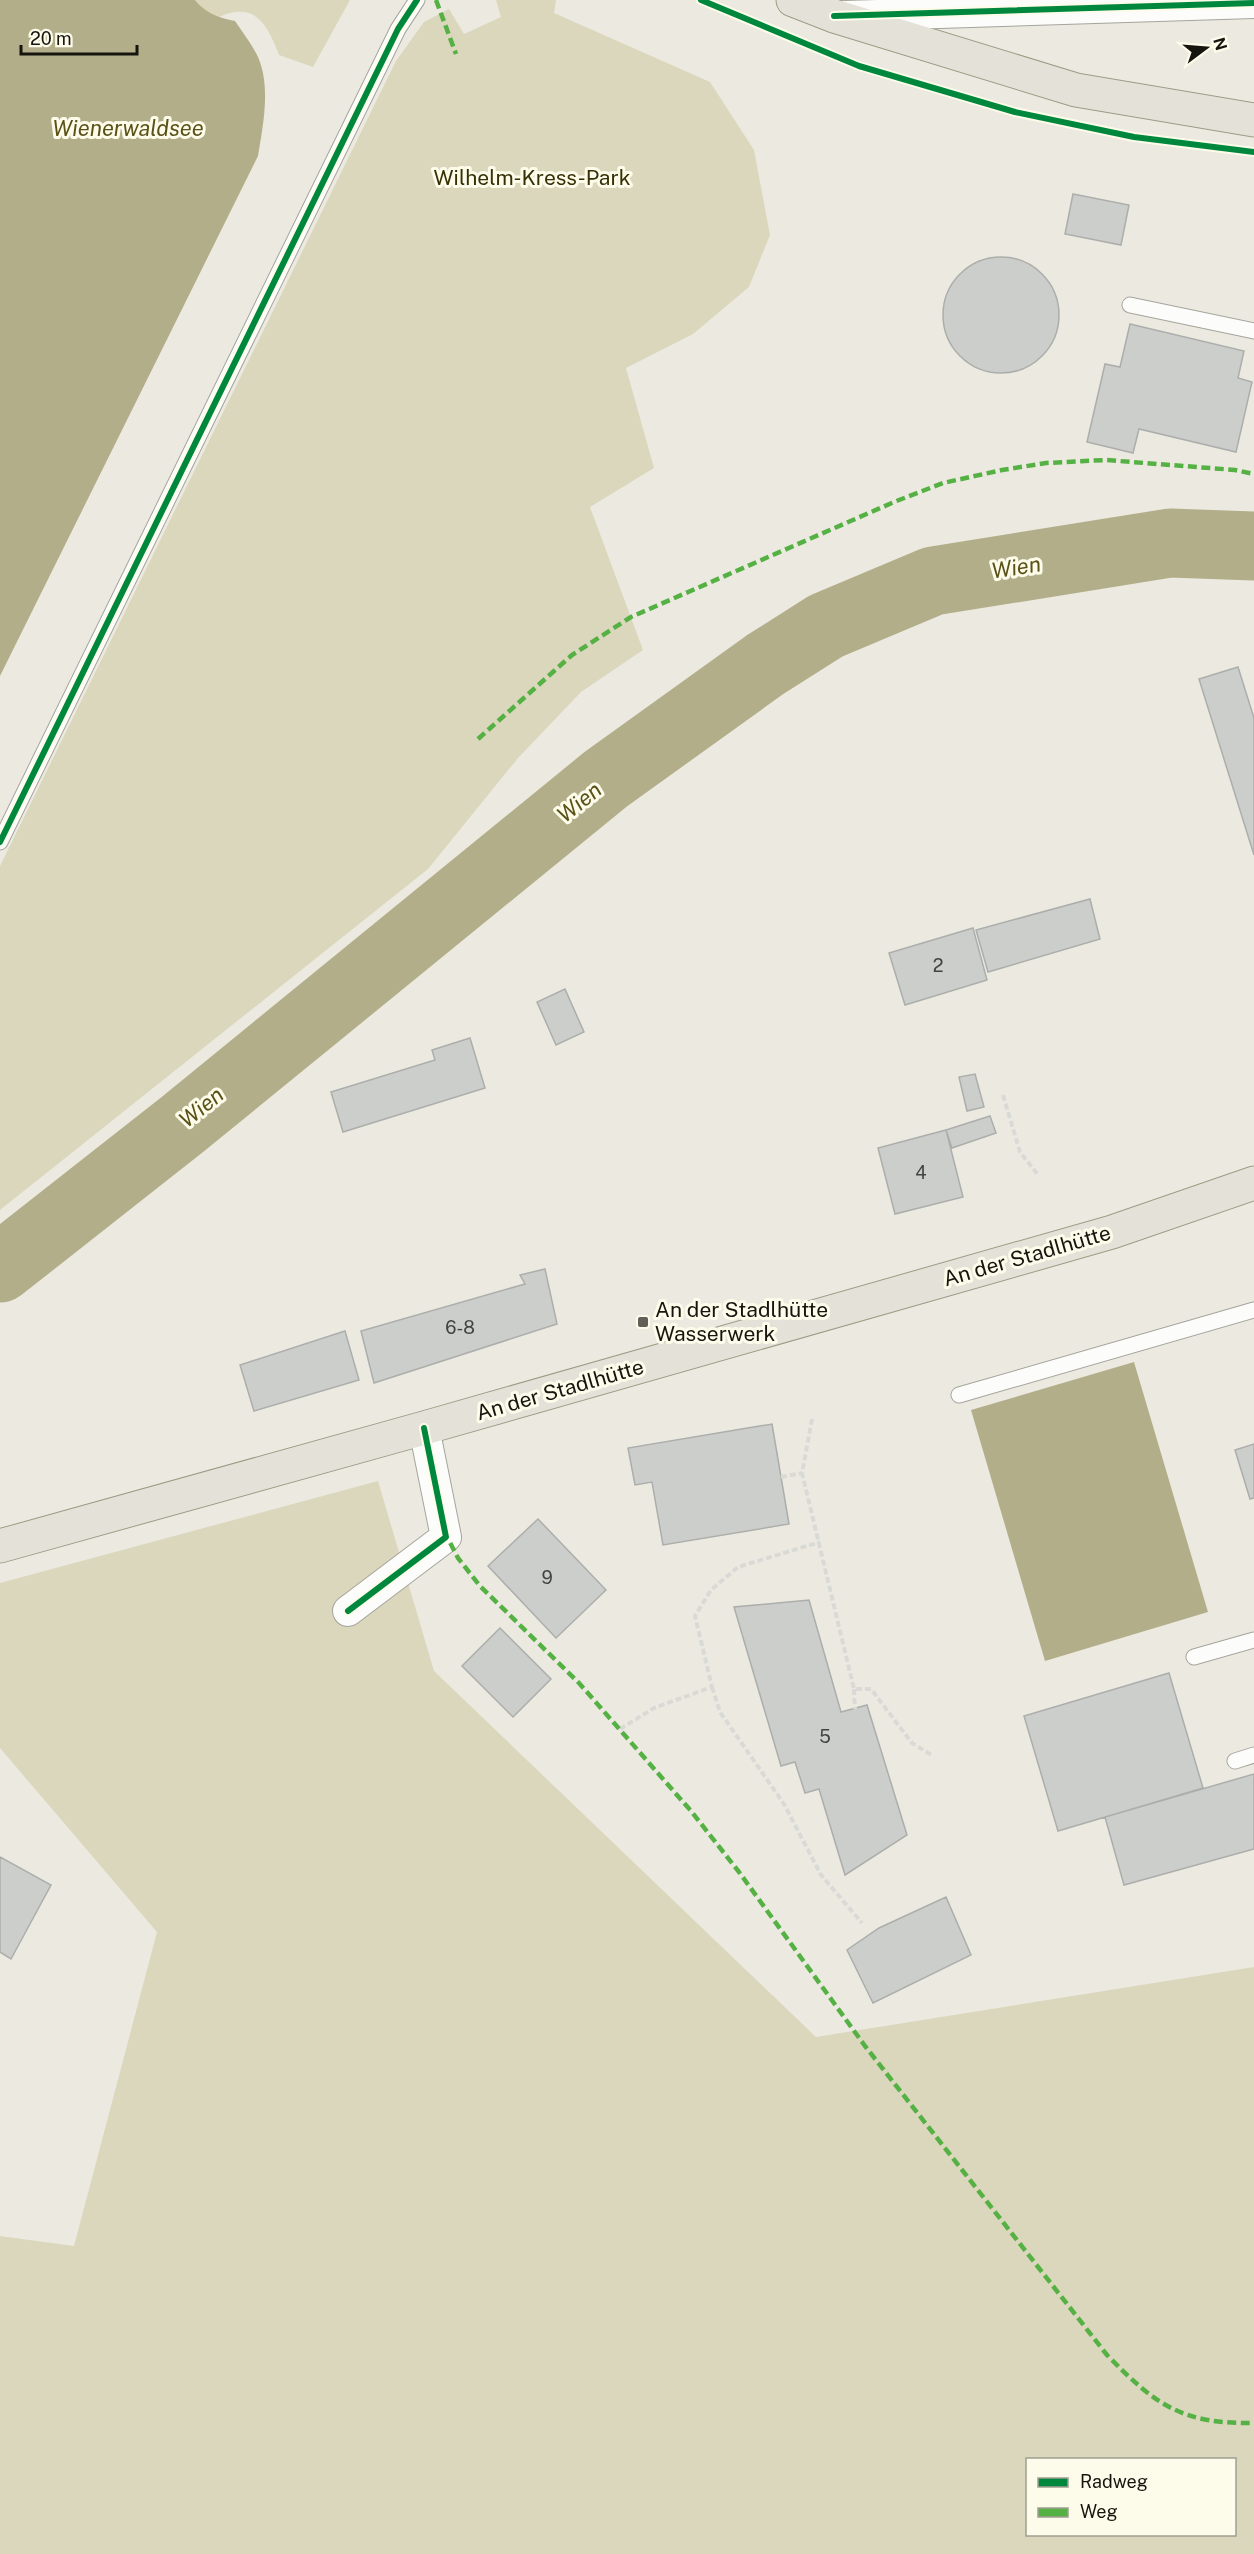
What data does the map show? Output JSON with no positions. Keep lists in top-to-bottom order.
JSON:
{
  "streets": {
    "main road": ["An der Stadlhütte"]
  },
  "water": ["Wienerwaldsee", "Wien"],
  "parks": ["Wilhelm-Kress-Park"],
  "places": {
    "transit": ["An der Stadlhütte Wasserwerk"]
  },
  "house_numbers": [
    "2",
    "4",
    "6-8",
    "9",
    "5"
  ],
  "legend": ["Radweg", "Weg"],
  "scale_bar": "20 m",
  "north": "right"
}
